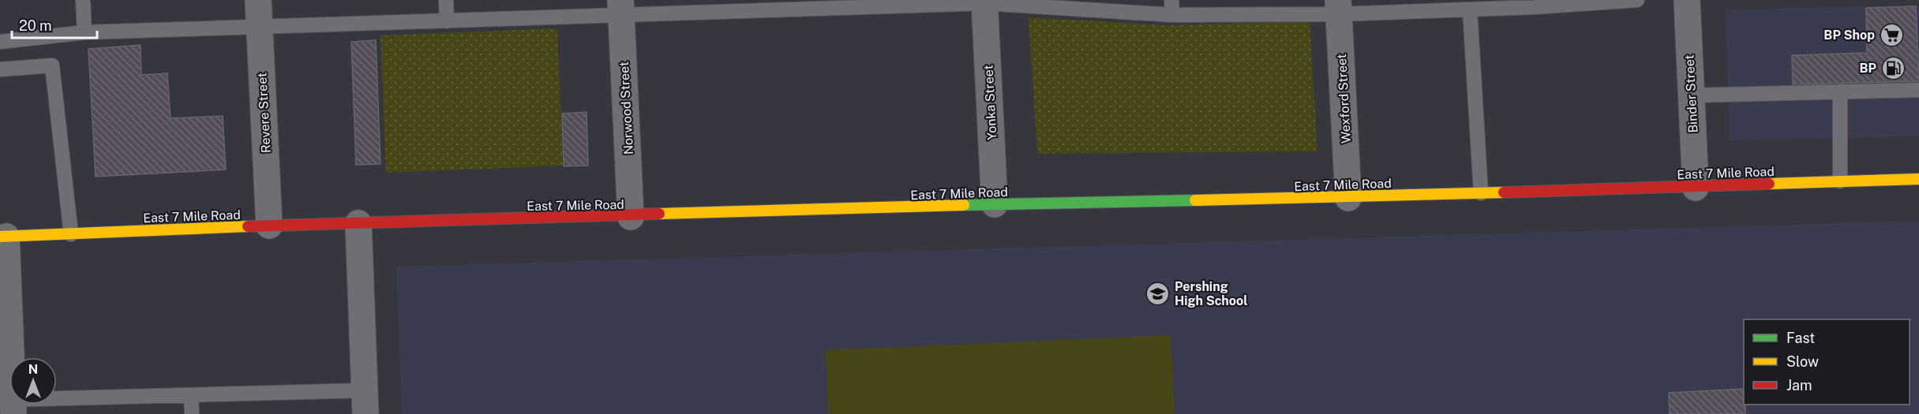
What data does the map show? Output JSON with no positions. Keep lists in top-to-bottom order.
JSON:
{
  "streets": {
    "street": [
      "Binder Street",
      "Wexford Street",
      "Yonka Street",
      "Norwood Street",
      "Revere Street",
      "East 7 Mile Road"
    ]
  },
  "crossings": [
    ["Binder Street", "East 7 Mile Road"],
    ["Wexford Street", "East 7 Mile Road"],
    ["Yonka Street", "East 7 Mile Road"],
    ["Norwood Street", "East 7 Mile Road"],
    ["Revere Street", "East 7 Mile Road"]
  ],
  "places": {
    "supermarket": ["BP Shop"],
    "fuel station": ["BP"],
    "school or university": ["Pershing High School"]
  },
  "legend": ["Fast", "Slow", "Jam"],
  "scale_bar": "20 m",
  "north": "top"
}
